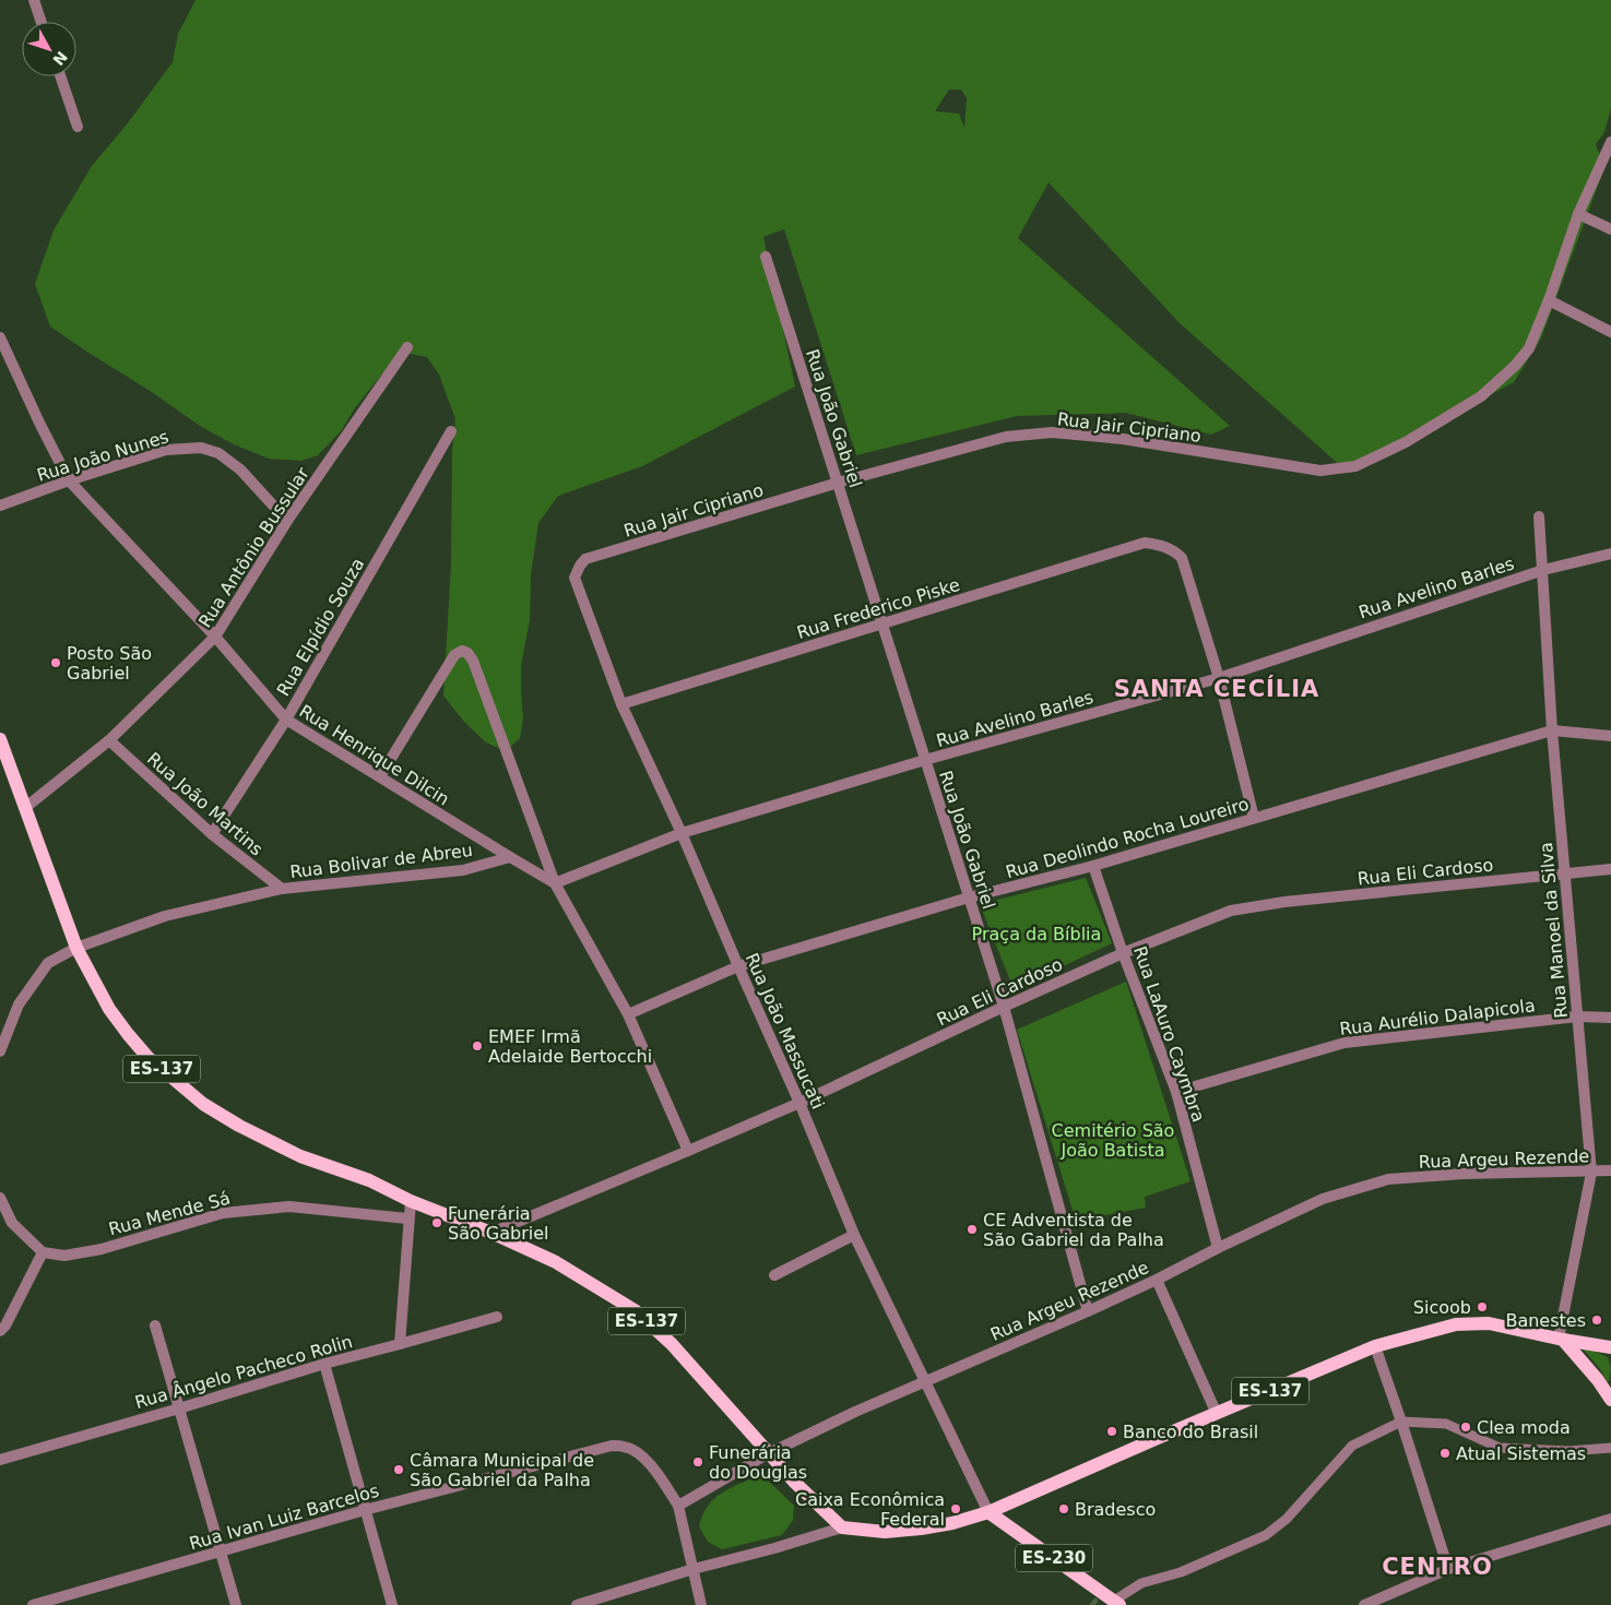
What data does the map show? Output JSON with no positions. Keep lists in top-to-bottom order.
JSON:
{
  "streets": {
    "main road": ["ES-137", "ES-230"],
    "street": [
      "Rua João Gabriel",
      "Rua Jair Cipriano",
      "Rua João Nunes",
      "Rua Antônio Bussular",
      "Rua Avelino Barles",
      "Rua Frederico Piske",
      "Rua Elpídio Souza",
      "Rua Henrique Dilcin",
      "Rua João Martins",
      "Rua Deolindo Rocha Loureiro",
      "Rua Bolivar de Abreu",
      "Rua Eli Cardoso",
      "Rua Manoel da Silva",
      "Rua Aurélio Dalapicola",
      "Rua João Massucati",
      "Rua LaAuro Caymbra",
      "Rua Argeu Rezende",
      "Rua Mende Sá",
      "Rua Ângelo Pacheco Rolin",
      "Rua Ivan Luiz Barcelos"
    ]
  },
  "crossings": [
    ["Rua João Gabriel", "Rua Jair Cipriano"],
    ["Rua João Gabriel", "Rua Avelino Barles"],
    ["Rua João Gabriel", "Rua Frederico Piske"],
    ["Rua João Gabriel", "Rua Deolindo Rocha Loureiro"],
    ["Rua João Gabriel", "Rua Eli Cardoso"],
    ["Rua João Gabriel", "Rua Argeu Rezende"],
    ["Rua Jair Cipriano", "Rua João Massucati"],
    ["Rua João Nunes", "Rua Antônio Bussular"],
    ["Rua João Nunes", "Rua Henrique Dilcin"],
    ["Rua Antônio Bussular", "Rua Henrique Dilcin"],
    ["Rua Antônio Bussular", "Rua João Martins"],
    ["Rua Antônio Bussular", "ES-137"],
    ["Rua Avelino Barles", "Rua Frederico Piske"],
    ["Rua Avelino Barles", "Rua Manoel da Silva"],
    ["Rua Avelino Barles", "Rua João Massucati"],
    ["Rua Frederico Piske", "Rua João Massucati"],
    ["Rua Elpídio Souza", "Rua Henrique Dilcin"],
    ["Rua Elpídio Souza", "Rua João Martins"],
    ["Rua Henrique Dilcin", "Rua Bolivar de Abreu"],
    ["Rua João Martins", "Rua Bolivar de Abreu"],
    ["Rua Deolindo Rocha Loureiro", "Rua Manoel da Silva"],
    ["Rua Deolindo Rocha Loureiro", "Rua João Massucati"],
    ["Rua Deolindo Rocha Loureiro", "Rua LaAuro Caymbra"],
    ["Rua Bolivar de Abreu", "ES-137"],
    ["Rua Eli Cardoso", "Rua Manoel da Silva"],
    ["Rua Eli Cardoso", "Rua João Massucati"],
    ["Rua Eli Cardoso", "Rua LaAuro Caymbra"],
    ["Rua Eli Cardoso", "ES-137"],
    ["Rua Manoel da Silva", "Rua Aurélio Dalapicola"],
    ["Rua Manoel da Silva", "ES-137"],
    ["Rua Manoel da Silva", "Rua Argeu Rezende"],
    ["Rua Aurélio Dalapicola", "Rua LaAuro Caymbra"],
    ["Rua João Massucati", "ES-137"],
    ["Rua João Massucati", "Rua Argeu Rezende"],
    ["Rua João Massucati", "ES-230"],
    ["Rua LaAuro Caymbra", "Rua Argeu Rezende"],
    ["ES-137", "Rua Argeu Rezende"],
    ["ES-137", "ES-230"],
    ["Rua Argeu Rezende", "Rua Ivan Luiz Barcelos"]
  ],
  "districts": ["SANTA CECÍLIA", "CENTRO"],
  "parks": ["Praça da Bíblia", "Cemitério São João Batista"],
  "places": [
    "Posto São Gabriel",
    "EMEF Irmã Adelaide Bertocchi",
    "Funerária São Gabriel",
    "CE Adventista de São Gabriel da Palha",
    "Sicoob",
    "Banestes",
    "Clea moda",
    "Banco do Brasil",
    "Atual Sistemas",
    "Funerária do Douglas",
    "Câmara Municipal de São Gabriel da Palha",
    "Caixa Econômica Federal",
    "Bradesco"
  ],
  "north": "bottom right"
}
